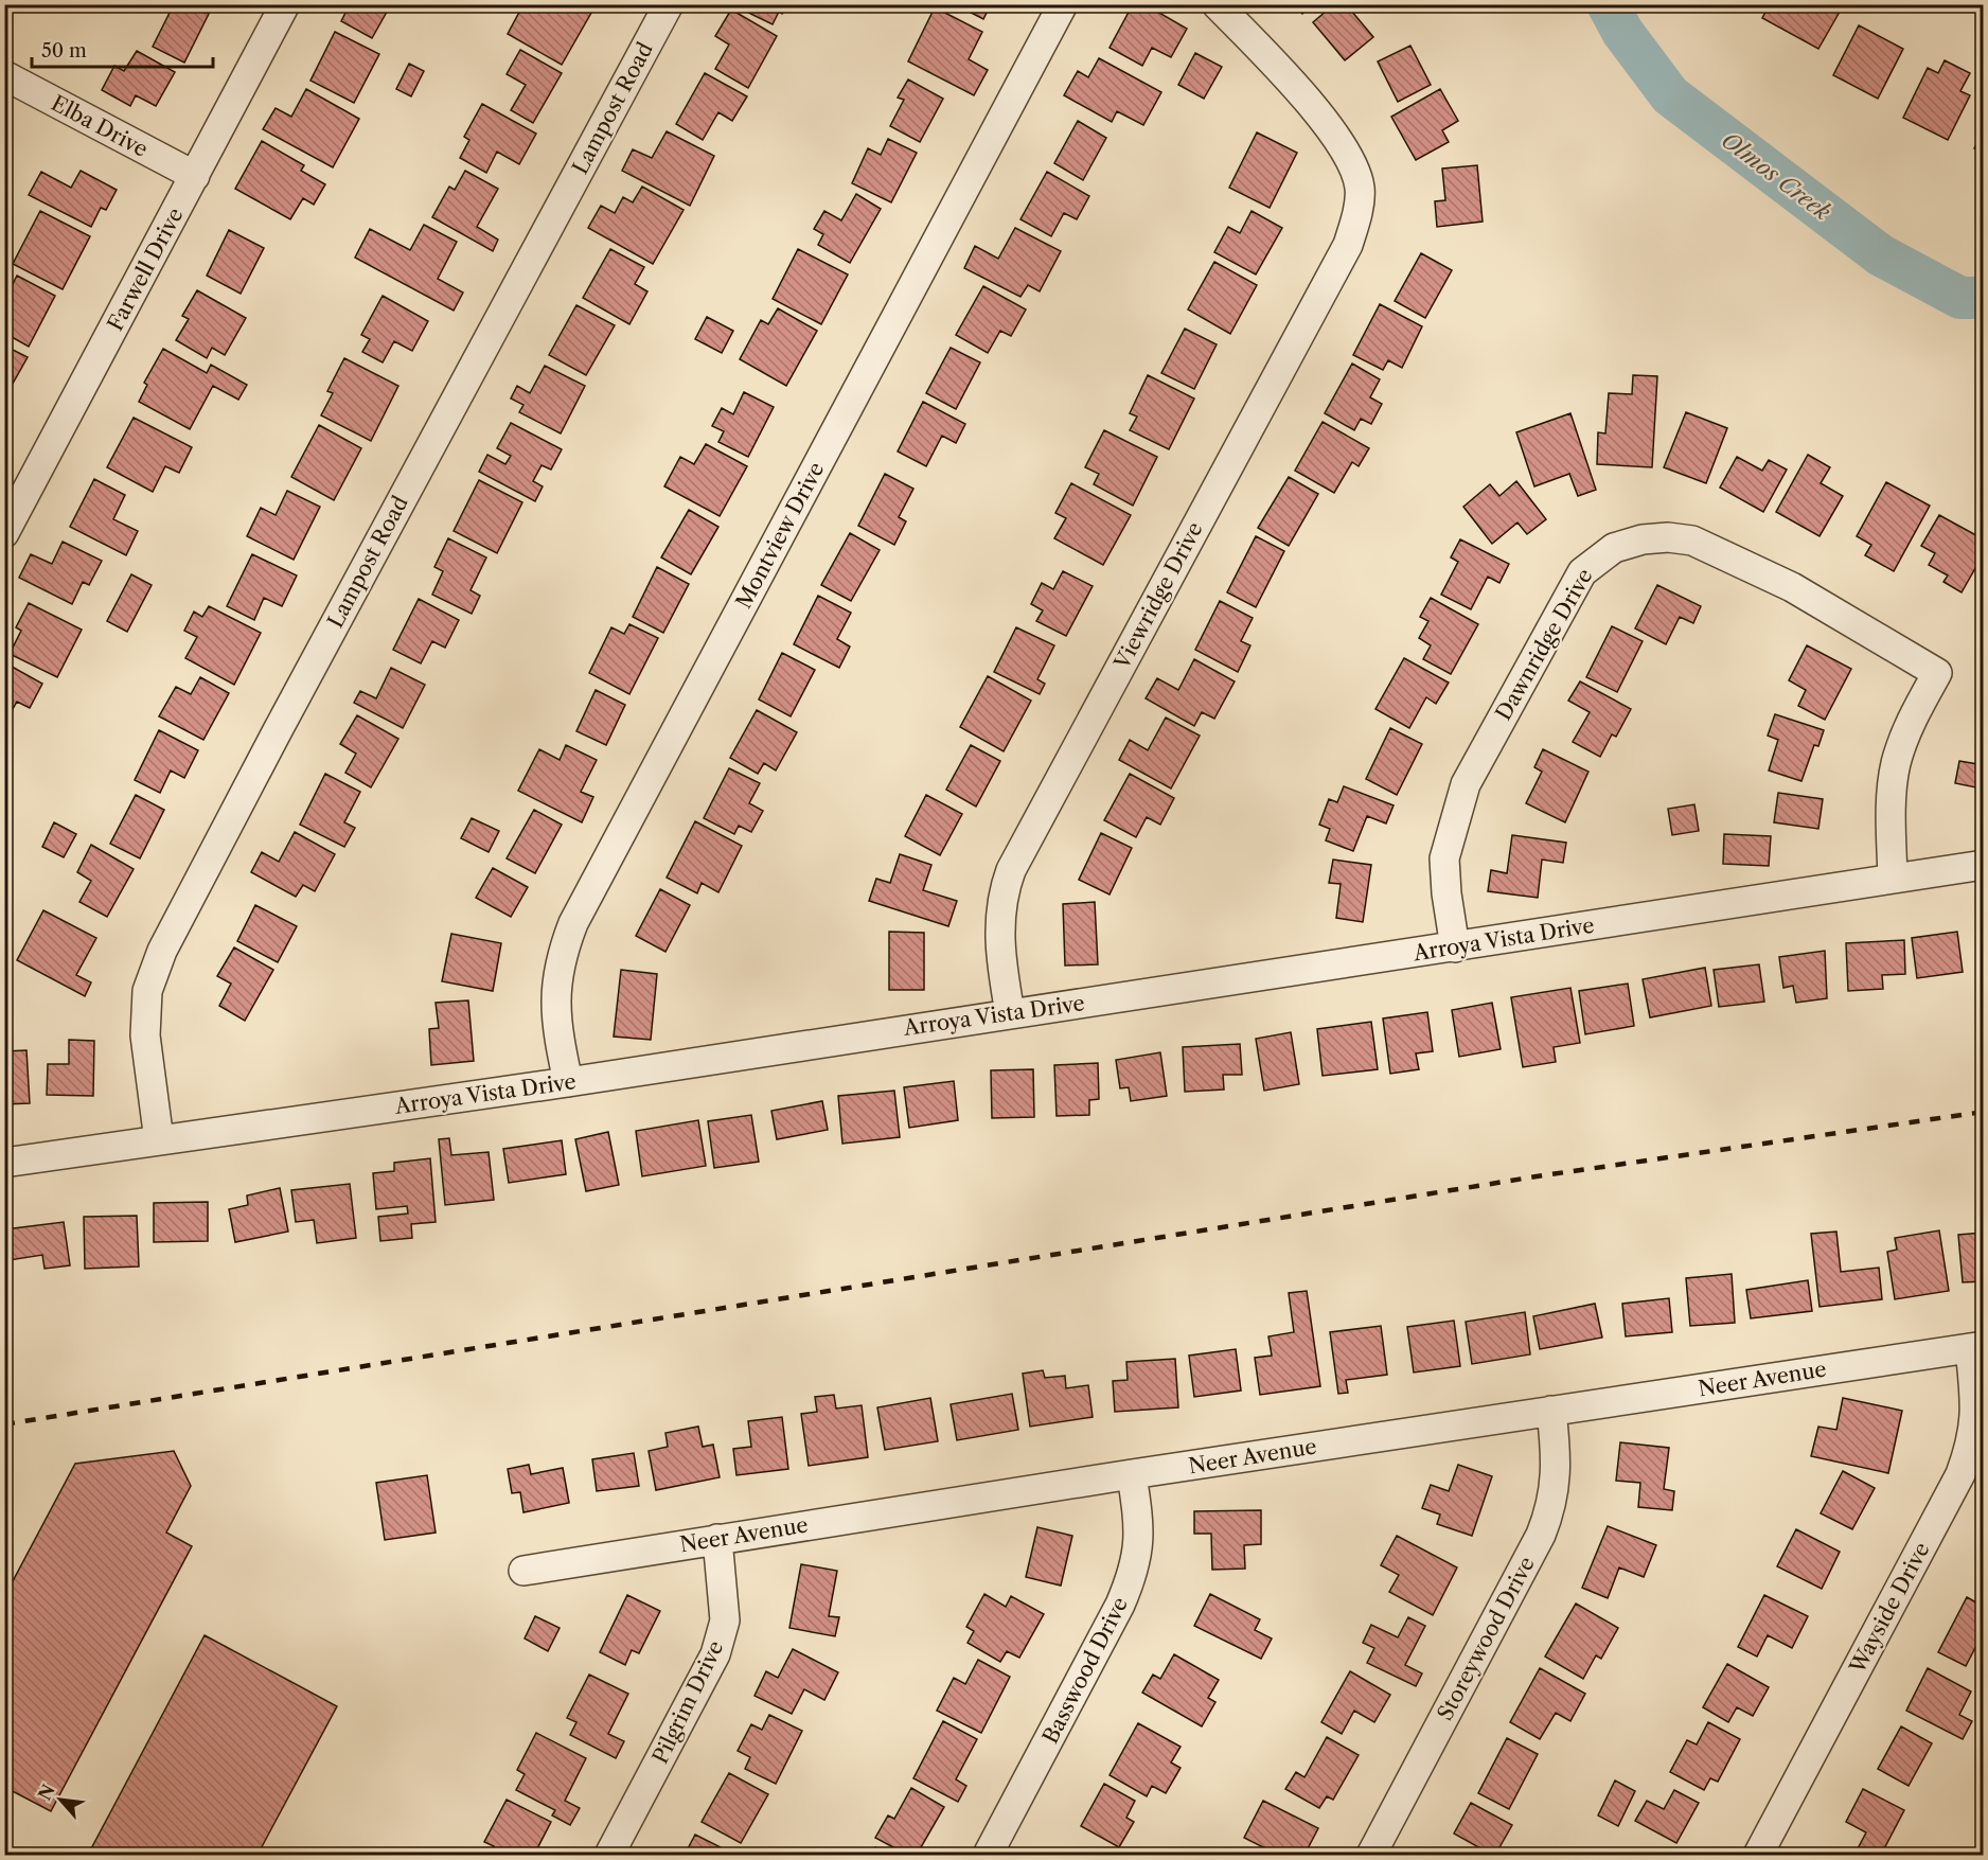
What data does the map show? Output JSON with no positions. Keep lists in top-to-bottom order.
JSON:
{
  "streets": {
    "street": [
      "Lampost Road",
      "Elba Drive",
      "Farwell Drive",
      "Montview Drive",
      "Viewridge Drive",
      "Dawnridge Drive",
      "Arroya Vista Drive",
      "Neer Avenue",
      "Wayside Drive",
      "Storeywood Drive",
      "Basswood Drive",
      "Pilgrim Drive"
    ]
  },
  "crossings": [
    ["Lampost Road", "Arroya Vista Drive"],
    ["Elba Drive", "Farwell Drive"],
    ["Montview Drive", "Arroya Vista Drive"],
    ["Viewridge Drive", "Arroya Vista Drive"],
    ["Dawnridge Drive", "Arroya Vista Drive"],
    ["Neer Avenue", "Wayside Drive"],
    ["Neer Avenue", "Storeywood Drive"],
    ["Neer Avenue", "Basswood Drive"],
    ["Neer Avenue", "Pilgrim Drive"]
  ],
  "water": ["Olmos Creek"],
  "scale_bar": "50 m",
  "north": "top left"
}
